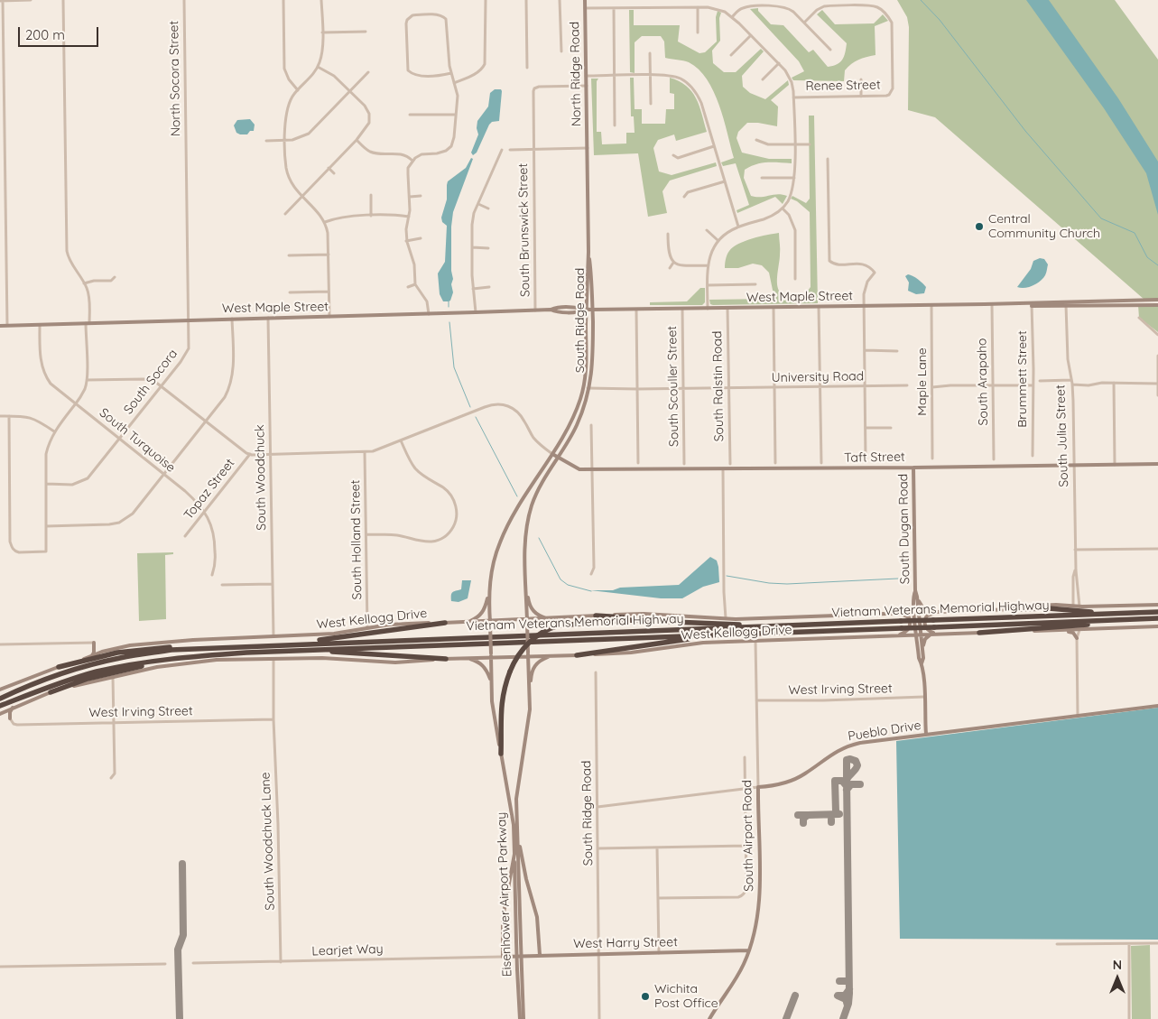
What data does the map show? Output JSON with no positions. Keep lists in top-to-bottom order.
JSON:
{
  "streets": {
    "highway": ["Vietnam Veterans Memorial Highway"],
    "main road": [
      "North Ridge Road",
      "West Maple Street",
      "South Ridge Road",
      "Taft Street",
      "South Dugan Road",
      "West Kellogg Drive",
      "Pueblo Drive",
      "South Airport Road",
      "Eisenhower Airport Parkway",
      "West Harry Street"
    ],
    "street": [
      "North Socora Street",
      "Renee Street",
      "South Brunswick Street",
      "University Road",
      "Brummett Street",
      "South Socora",
      "Maple Lane",
      "South Arapaho",
      "South Scouller Street",
      "South Ralstin Road",
      "South Julia Street",
      "South Turquoise",
      "South Woodchuck",
      "Topaz Street",
      "South Holland Street",
      "West Irving Street",
      "South Woodchuck Lane",
      "Learjet Way"
    ]
  },
  "crossings": [
    ["North Ridge Road", "South Brunswick Street"],
    ["North Ridge Road", "South Ridge Road"],
    ["North Socora Street", "South Socora"],
    ["South Brunswick Street", "West Maple Street"],
    ["West Maple Street", "South Ridge Road"],
    ["West Maple Street", "Brummett Street"],
    ["West Maple Street", "South Socora"],
    ["West Maple Street", "Maple Lane"],
    ["West Maple Street", "South Arapaho"],
    ["West Maple Street", "South Scouller Street"],
    ["West Maple Street", "South Ralstin Road"],
    ["West Maple Street", "South Julia Street"],
    ["West Maple Street", "South Turquoise"],
    ["West Maple Street", "South Woodchuck"],
    ["South Ridge Road", "University Road"],
    ["South Ridge Road", "Pueblo Drive"],
    ["South Ridge Road", "Eisenhower Airport Parkway"],
    ["South Ridge Road", "West Harry Street"],
    ["University Road", "South Scouller Street"],
    ["University Road", "South Ralstin Road"],
    ["University Road", "Eisenhower Airport Parkway"],
    ["South Socora", "South Turquoise"],
    ["South Julia Street", "Taft Street"],
    ["South Julia Street", "West Kellogg Drive"],
    ["South Turquoise", "Topaz Street"],
    ["Taft Street", "South Dugan Road"],
    ["Taft Street", "Eisenhower Airport Parkway"],
    ["South Woodchuck", "West Kellogg Drive"],
    ["South Dugan Road", "West Kellogg Drive"],
    ["South Dugan Road", "West Irving Street"],
    ["South Dugan Road", "Pueblo Drive"],
    ["South Holland Street", "West Kellogg Drive"],
    ["West Kellogg Drive", "South Airport Road"],
    ["West Kellogg Drive", "Eisenhower Airport Parkway"],
    ["West Irving Street", "South Airport Road"],
    ["West Irving Street", "South Woodchuck Lane"],
    ["Pueblo Drive", "South Airport Road"],
    ["South Airport Road", "West Harry Street"],
    ["South Woodchuck Lane", "Learjet Way"],
    ["West Harry Street", "Learjet Way"]
  ],
  "places": ["Central Community Church", "Wichita Post Office"],
  "scale_bar": "200 m",
  "north": "top"
}
